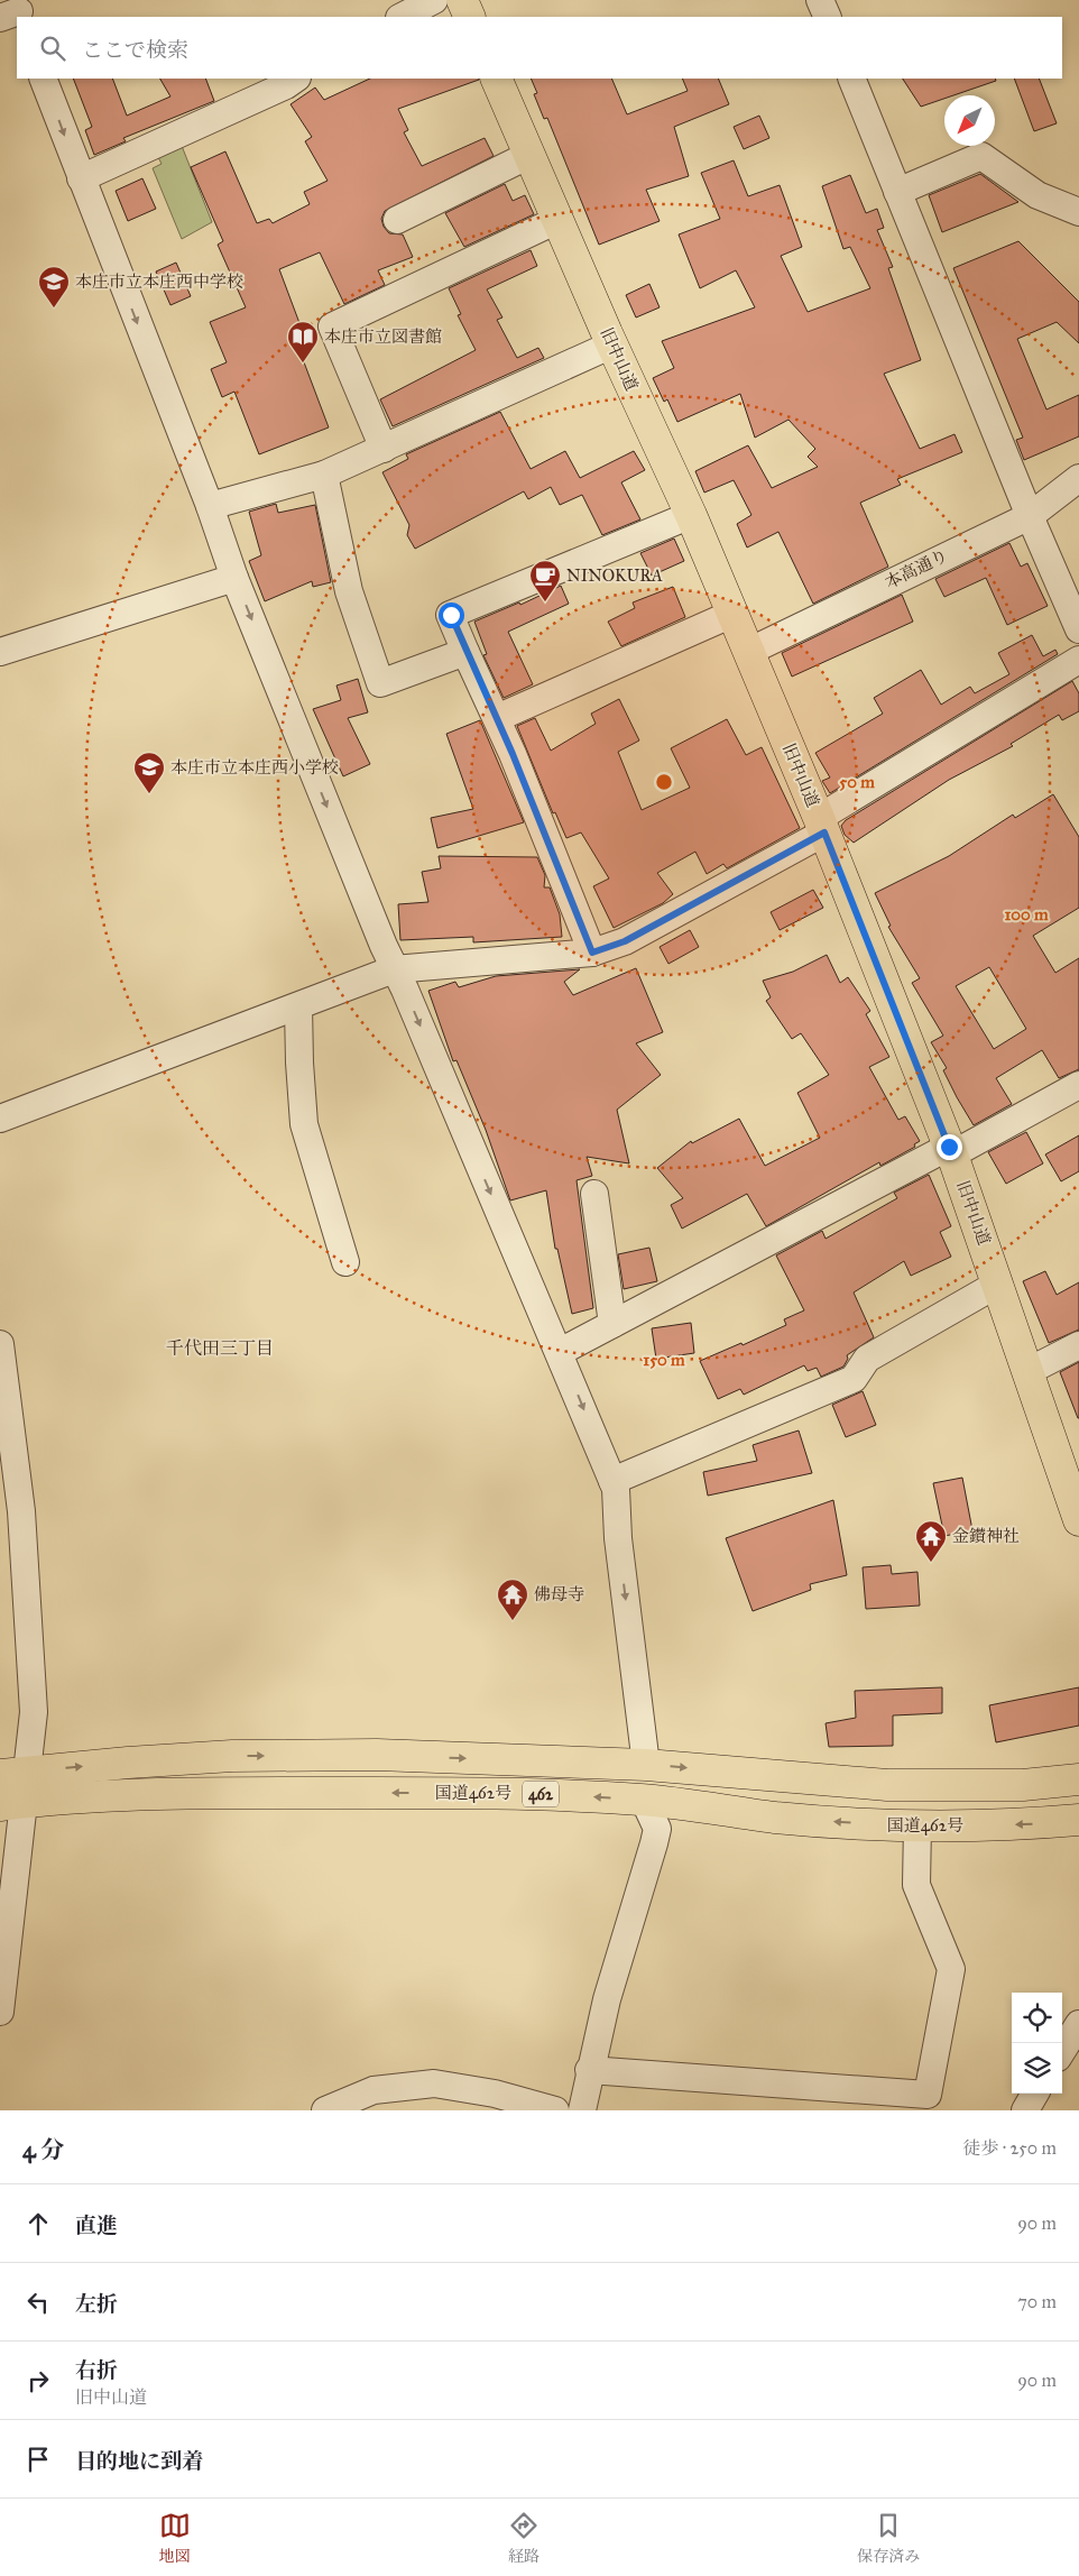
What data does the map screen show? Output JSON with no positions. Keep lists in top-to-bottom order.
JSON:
{
  "streets": {
    "main road": ["旧中山道", "国道462号", "462"],
    "street": ["本高通り"]
  },
  "crossings": [
    ["旧中山道", "本高通り"]
  ],
  "districts": ["千代田三丁目"],
  "places": {
    "school or university": ["本庄市立本庄西中学校", "本庄市立本庄西小学校"],
    "library": ["本庄市立図書館"],
    "cafe": ["NINOKURA"],
    "temple": ["金鑚神社", "佛母寺"]
  },
  "north": "bottom left",
  "page": {
    "search": "ここで検索",
    "heading": ["4 分", "徒歩 · 250 m"],
    "list": [
      ["直進", "90 m"],
      ["左折", "70 m"],
      ["右折", "旧中山道", "90 m"],
      "目的地に到着"
    ],
    "nav": ["地図", "経路", "保存済み"]
  },
  "rings": ["50 m", "100 m", "150 m"]
}
